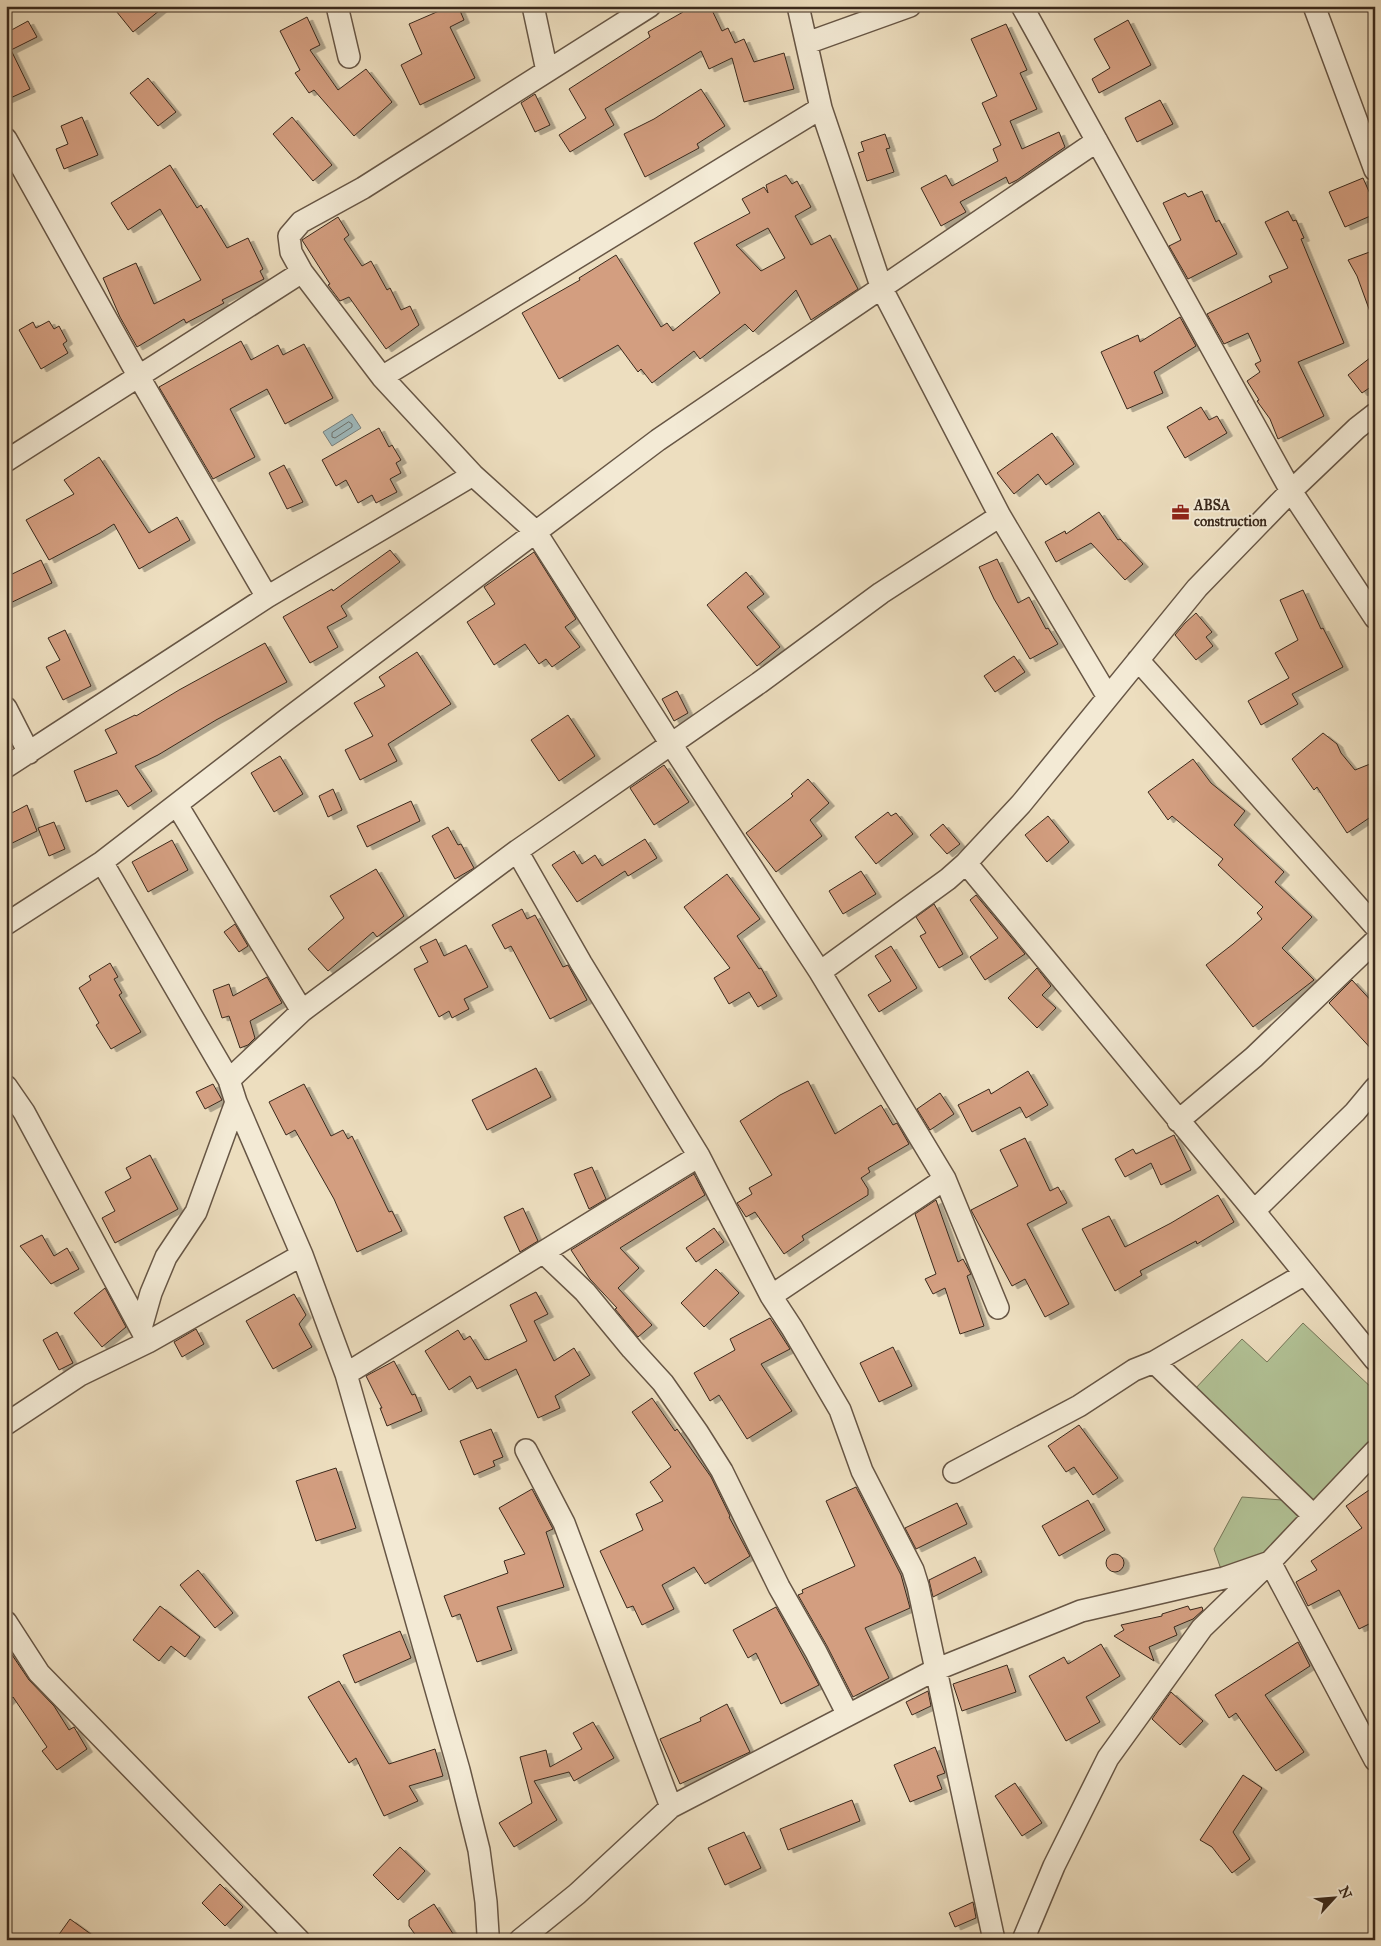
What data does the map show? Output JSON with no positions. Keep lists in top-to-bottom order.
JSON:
{
  "places": {
    "office": ["ABSA construction"]
  },
  "north": "top right"
}
